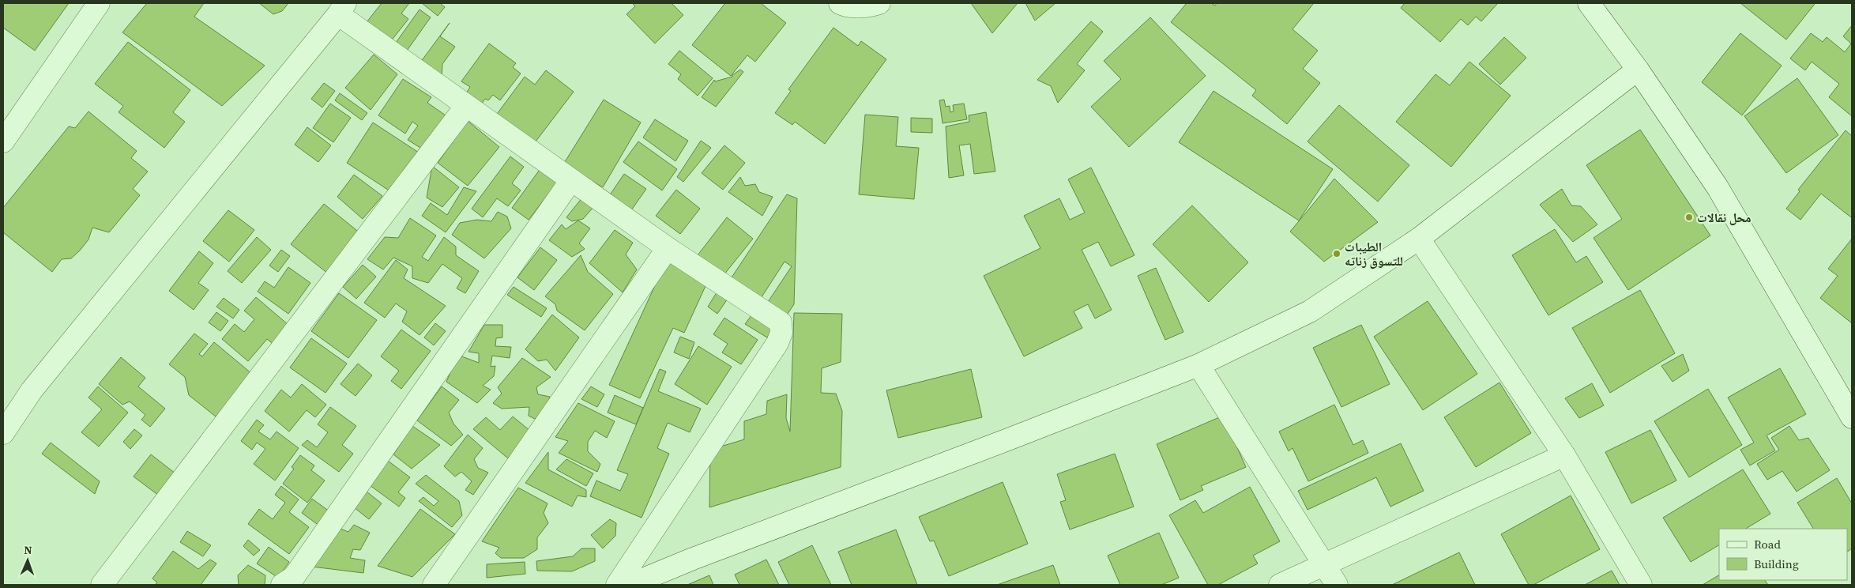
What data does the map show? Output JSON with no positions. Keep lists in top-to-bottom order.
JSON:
{
  "places": ["محل نقالات", "الطيبات للتسوق زناته"],
  "legend": ["Road", "Building"],
  "north": "top"
}
